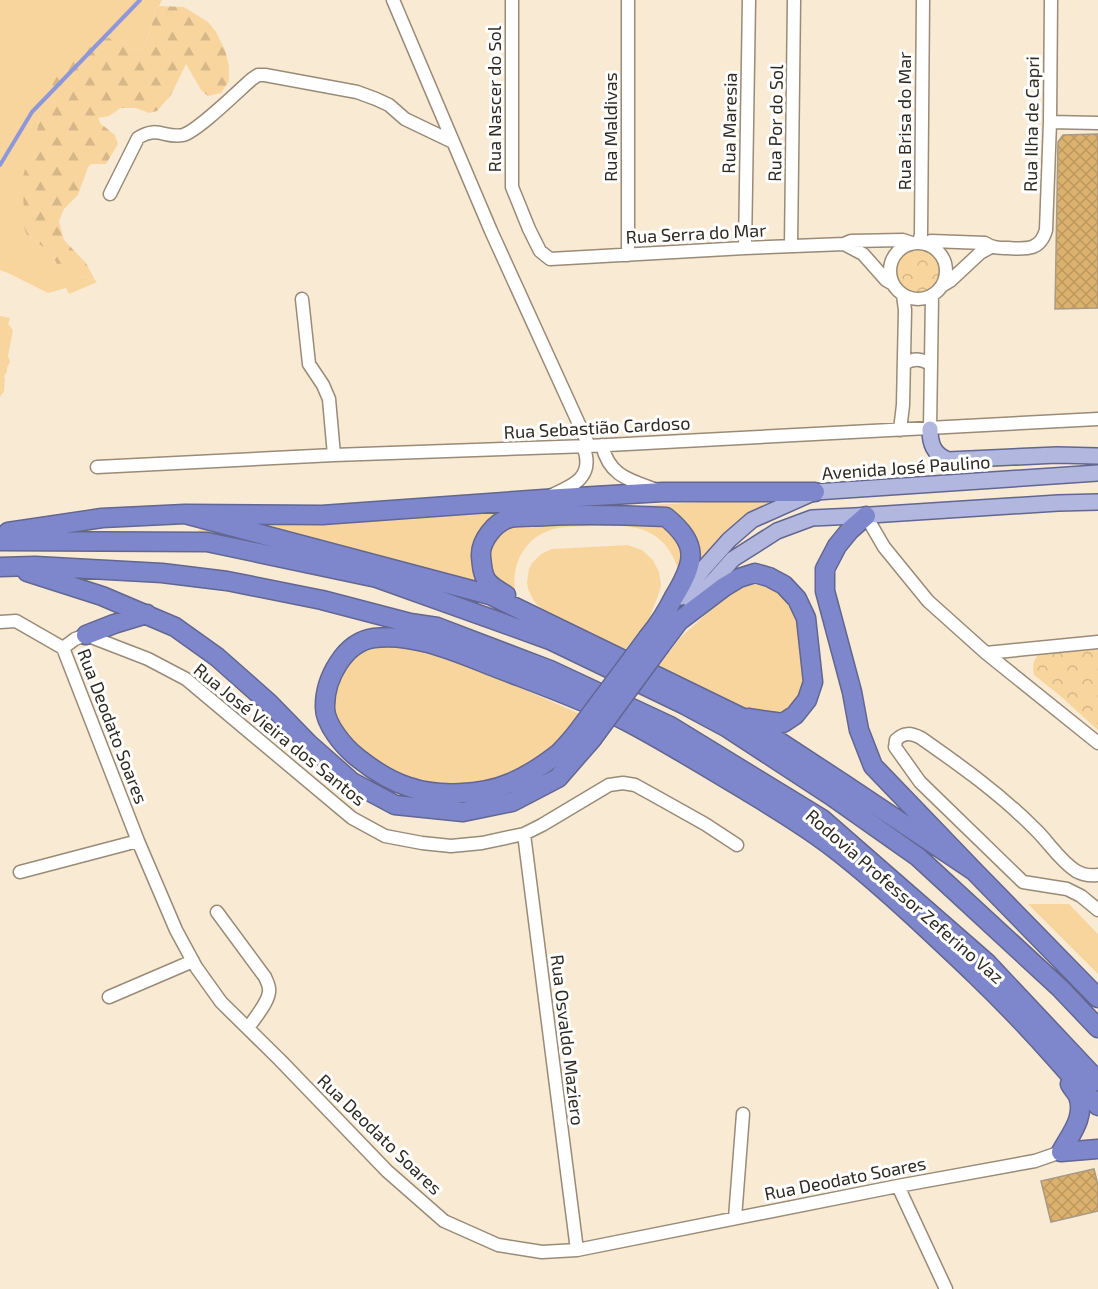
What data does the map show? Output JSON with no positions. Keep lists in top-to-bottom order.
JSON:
{
  "streets": {
    "highway": ["Rodovia Professor Zeferino Vaz"],
    "main road": ["Avenida José Paulino"],
    "street": [
      "Rua Nascer do Sol",
      "Rua Brisa do Mar",
      "Rua Maresia",
      "Rua Por do Sol",
      "Rua Ilha de Capri",
      "Rua Maldivas",
      "Rua Serra do Mar",
      "Rua Sebastião Cardoso",
      "Rua Deodato Soares",
      "Rua José Vieira dos Santos",
      "Rua Osvaldo Maziero"
    ]
  },
  "crossings": [
    ["Rua Nascer do Sol", "Rua Serra do Mar"],
    ["Rua Brisa do Mar", "Rua Serra do Mar"],
    ["Rua Maresia", "Rua Serra do Mar"],
    ["Rua Por do Sol", "Rua Serra do Mar"],
    ["Rua Ilha de Capri", "Rua Serra do Mar"],
    ["Rua Maldivas", "Rua Serra do Mar"],
    ["Rua Deodato Soares", "Rua Osvaldo Maziero"],
    ["Rua José Vieira dos Santos", "Rua Osvaldo Maziero"]
  ]
}
